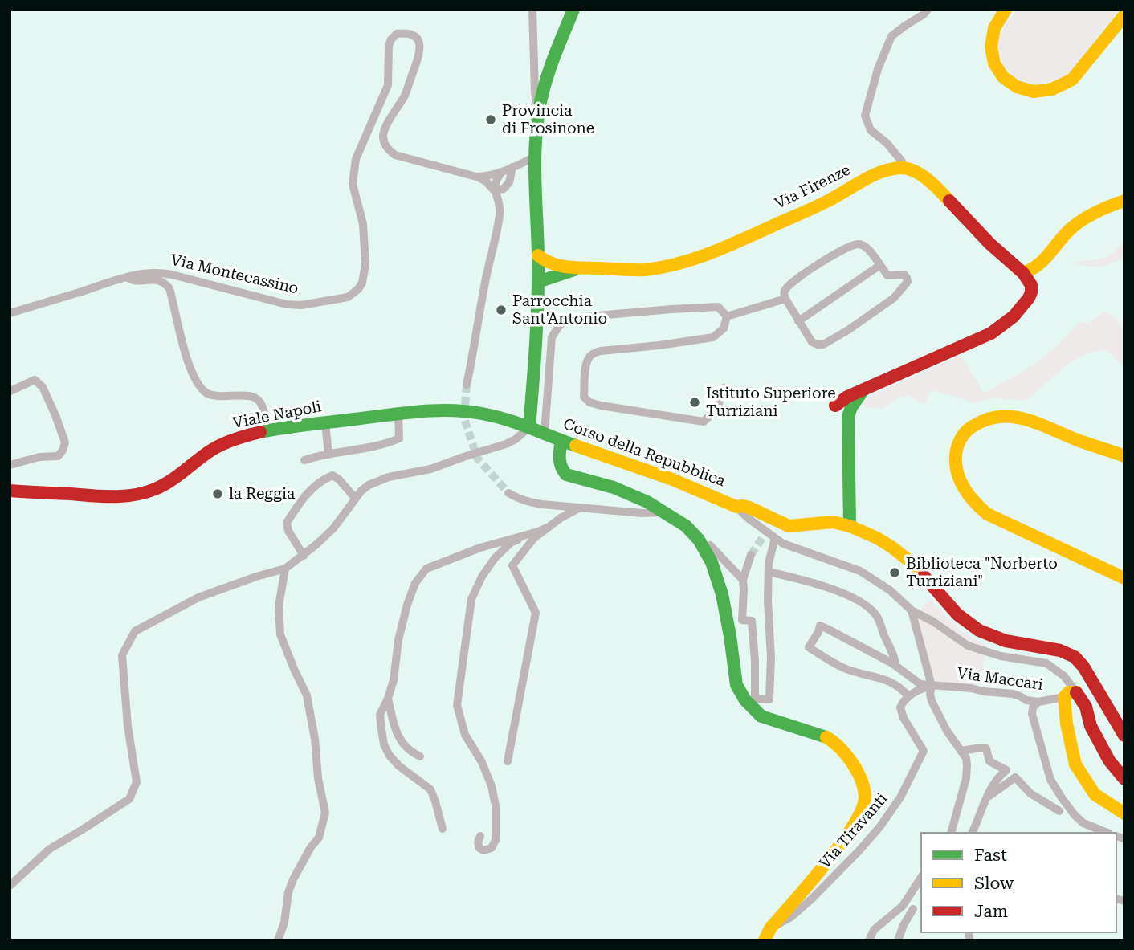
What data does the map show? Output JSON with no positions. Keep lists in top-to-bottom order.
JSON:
{
  "streets": {
    "main road": ["Via Firenze", "Viale Napoli", "Corso della Repubblica"],
    "street": ["Via Montecassino", "Via Maccari", "Via Tiravanti"]
  },
  "crossings": [
    ["Viale Napoli", "Corso della Repubblica"]
  ],
  "places": [
    "Provincia di Frosinone",
    "Parrocchia Sant'Antonio",
    "Istituto Superiore Turriziani",
    "la Reggia",
    "Biblioteca \"Norberto Turriziani\""
  ],
  "legend": ["Fast", "Slow", "Jam"]
}
